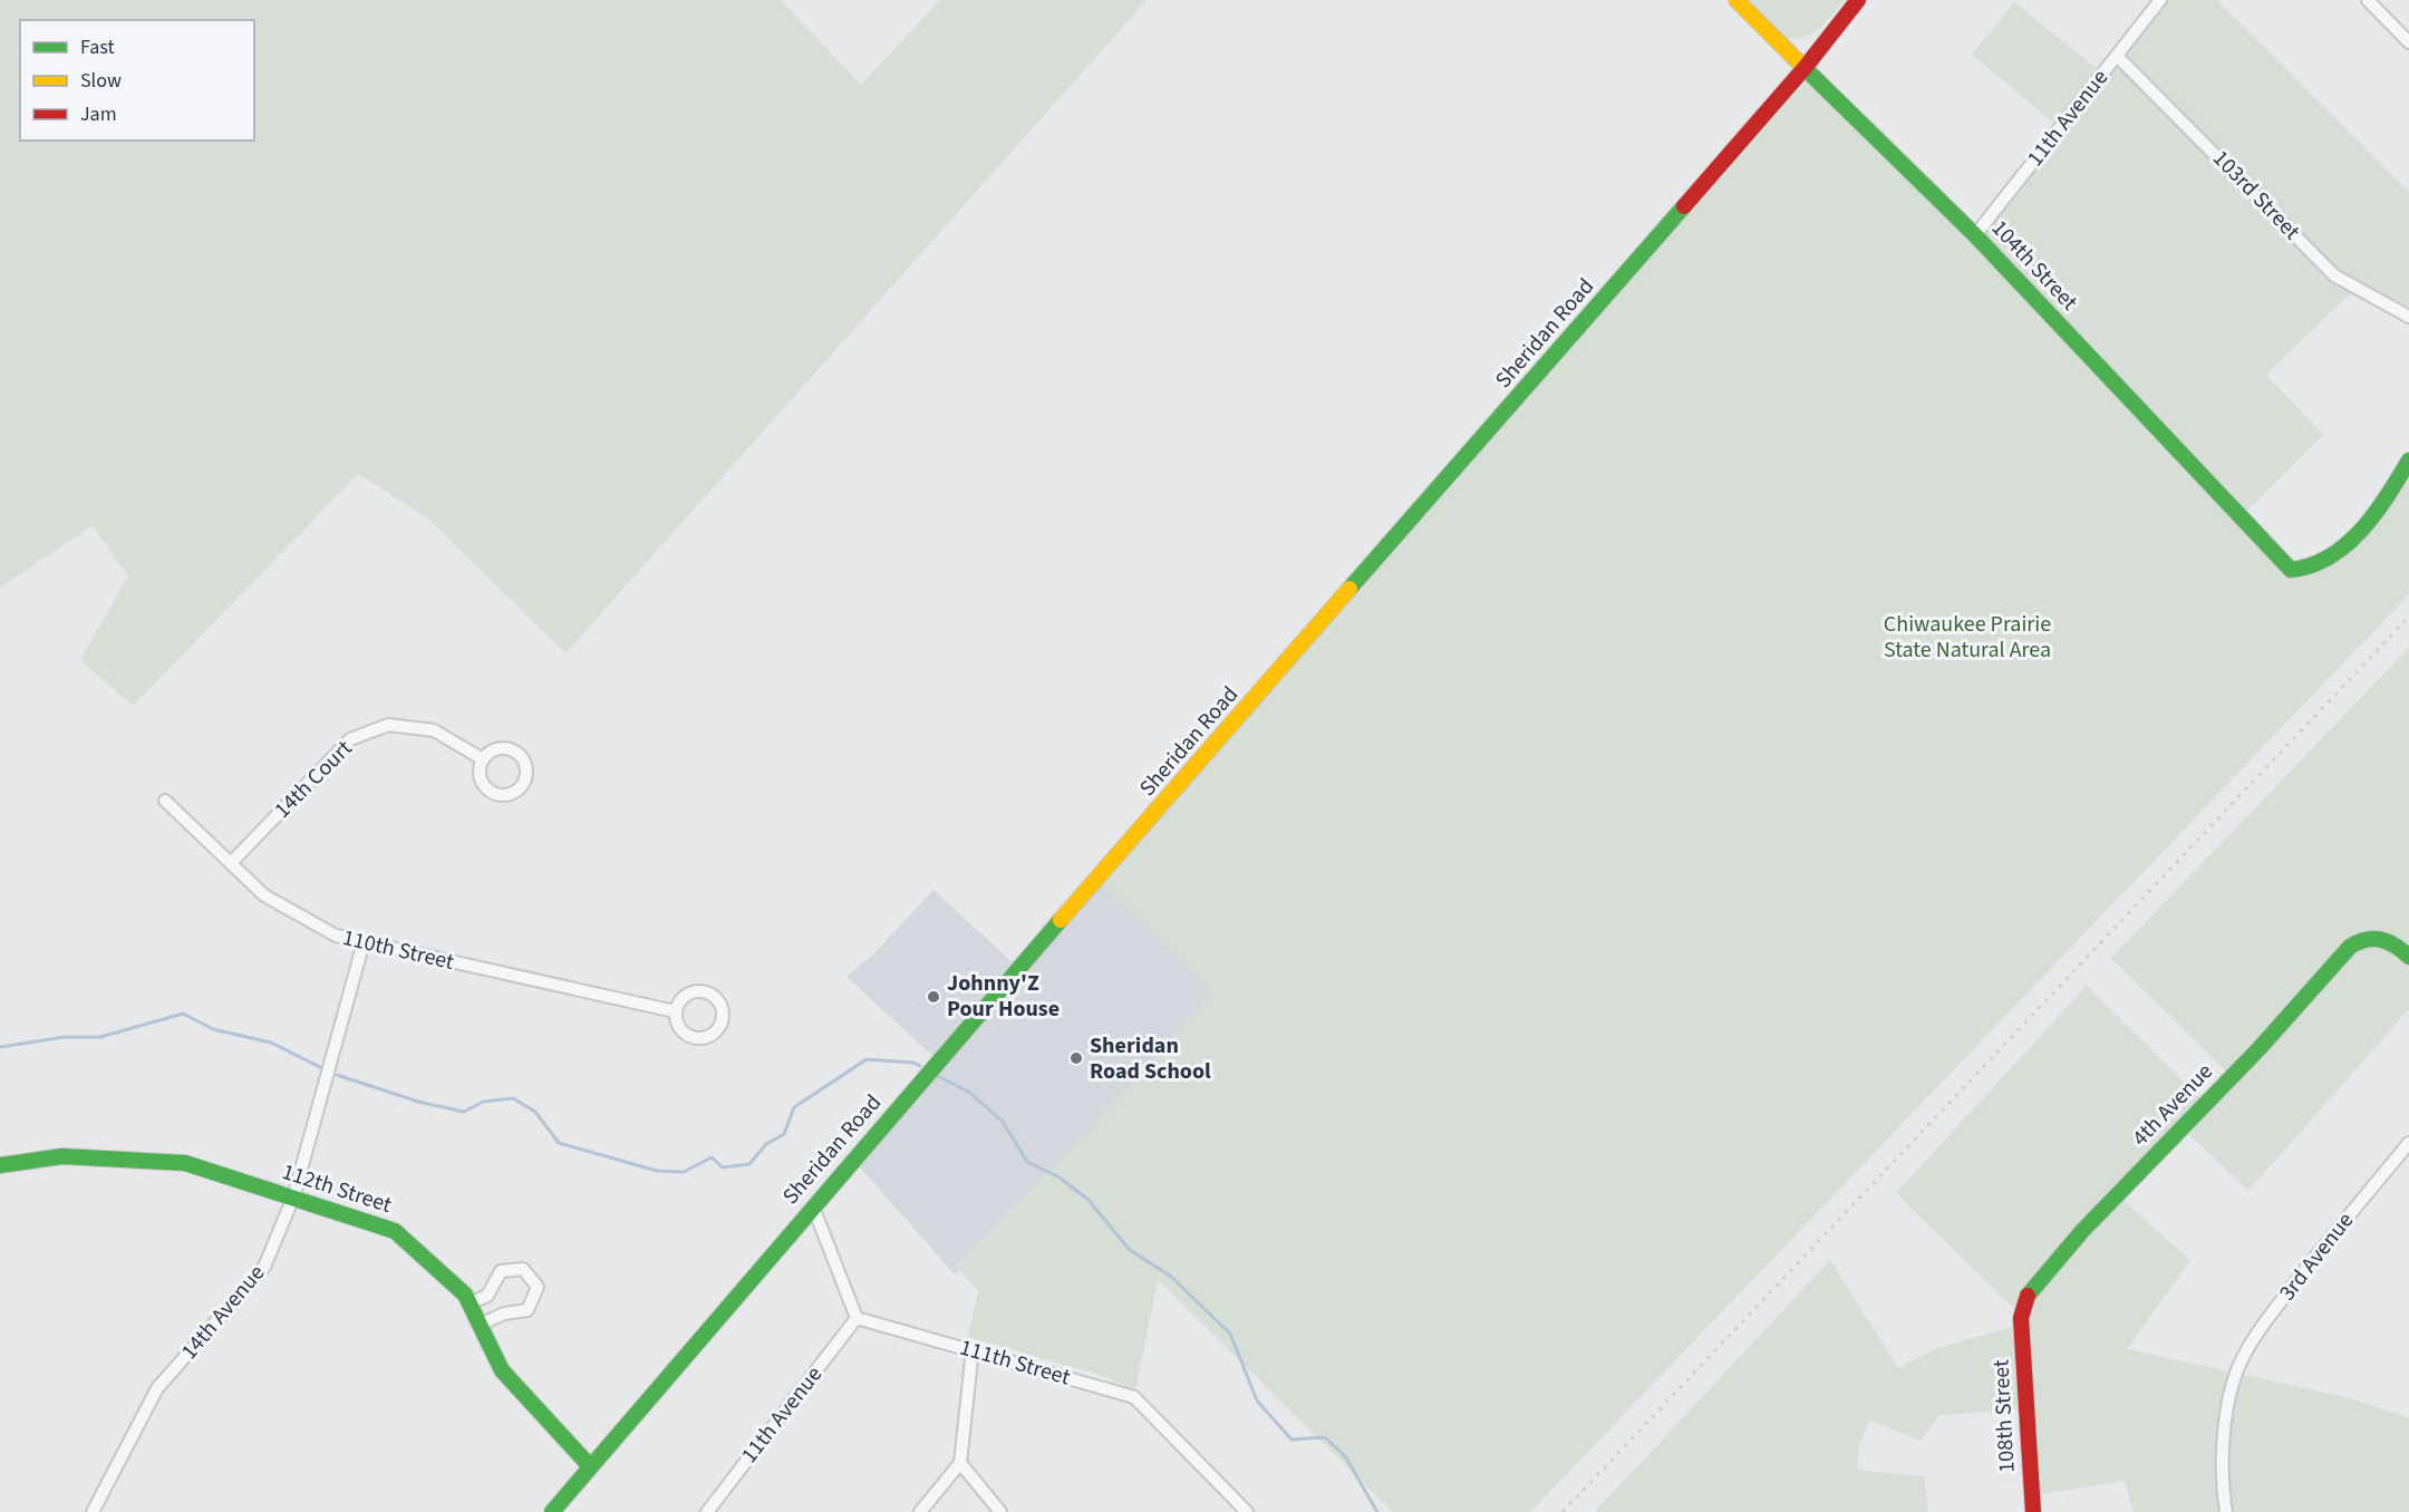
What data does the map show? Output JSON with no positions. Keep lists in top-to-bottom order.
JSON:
{
  "streets": {
    "street": [
      "11th Avenue",
      "103rd Street",
      "104th Street",
      "Sheridan Road",
      "14th Court",
      "110th Street",
      "4th Avenue",
      "112th Street",
      "3rd Avenue",
      "14th Avenue",
      "111th Street",
      "108th Street"
    ]
  },
  "crossings": [
    ["11th Avenue", "103rd Street"],
    ["11th Avenue", "104th Street"],
    ["11th Avenue", "111th Street"],
    ["104th Street", "Sheridan Road"],
    ["Sheridan Road", "112th Street"],
    ["14th Court", "110th Street"],
    ["110th Street", "14th Avenue"],
    ["4th Avenue", "108th Street"],
    ["112th Street", "14th Avenue"]
  ],
  "parks": ["Chiwaukee Prairie State Natural Area"],
  "places": ["Johnny'Z Pour House", "Sheridan Road School"],
  "legend": ["Fast", "Slow", "Jam"]
}
